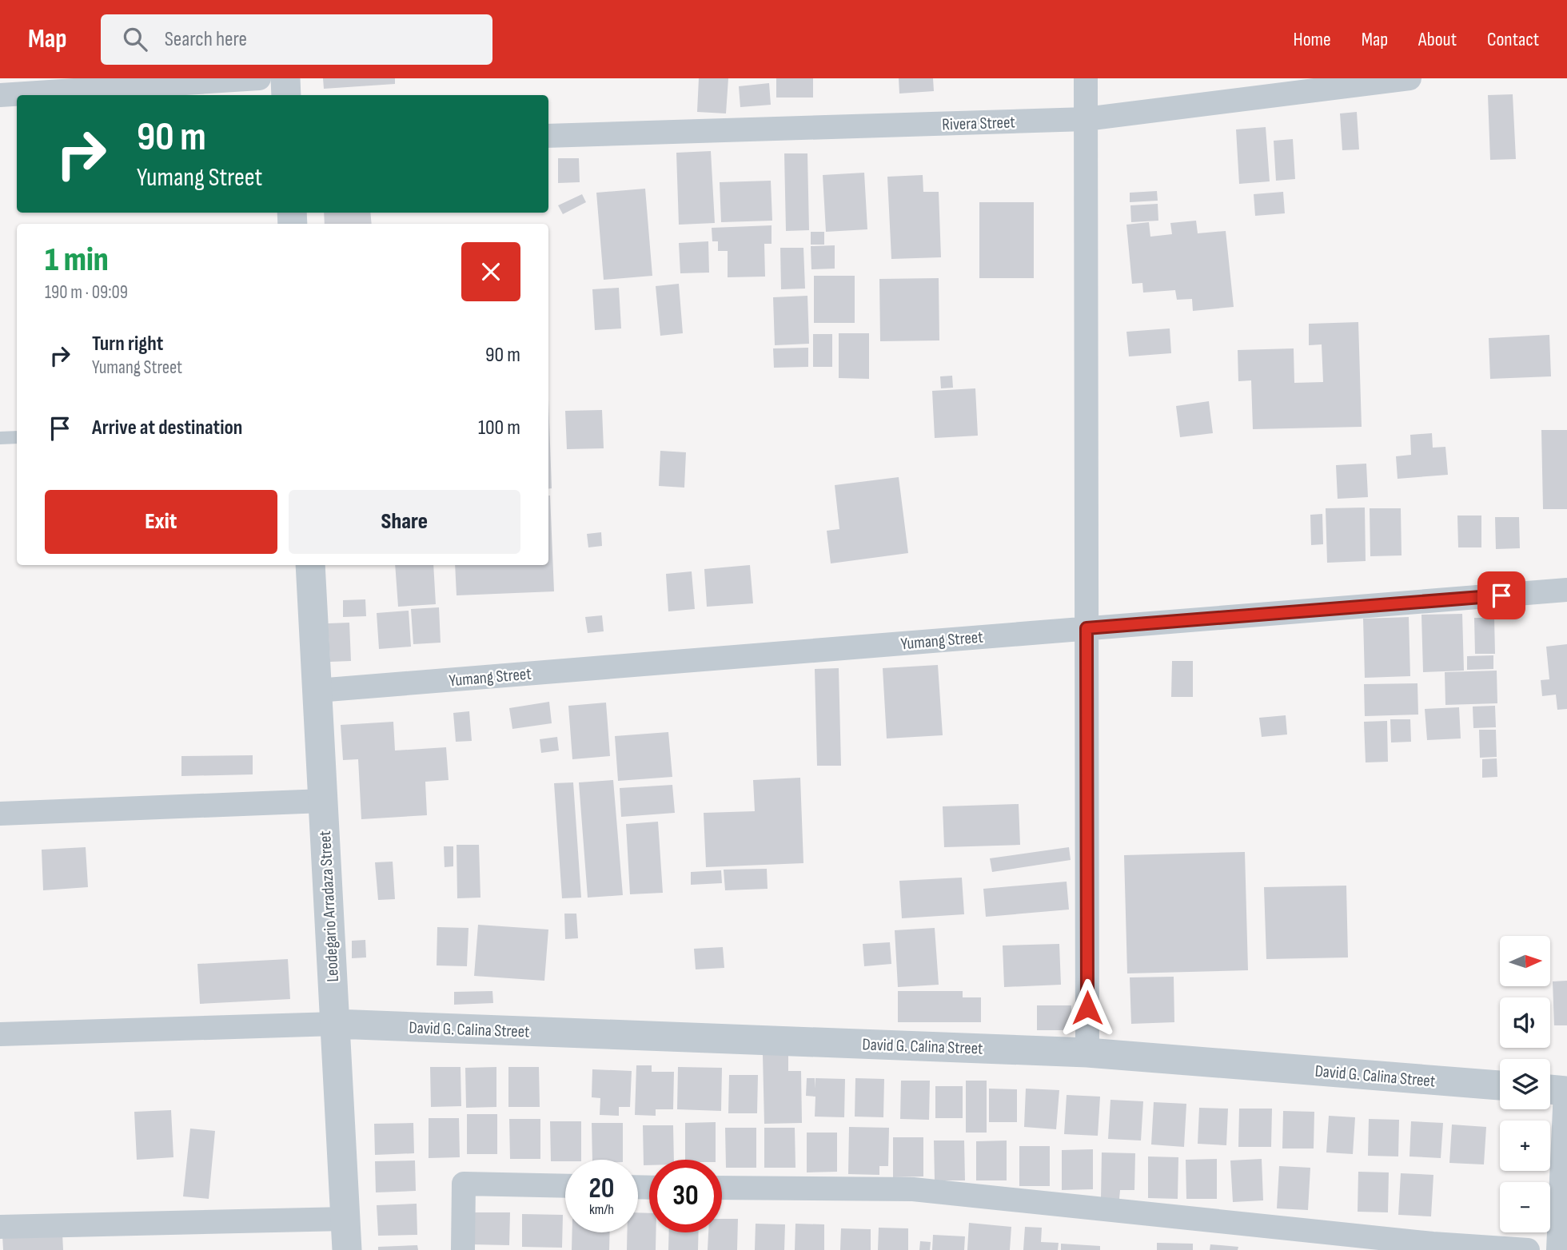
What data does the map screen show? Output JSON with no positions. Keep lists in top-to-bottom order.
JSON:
{
  "streets": {
    "street": [
      "Rivera Street",
      "Yumang Street",
      "Leodegario Arradaza Street",
      "David G. Calina Street"
    ]
  },
  "crossings": [
    ["Yumang Street", "Leodegario Arradaza Street"],
    ["Leodegario Arradaza Street", "David G. Calina Street"]
  ],
  "north": "right",
  "page": {
    "header": "Map",
    "search": "Search here",
    "nav": [
      "Home",
      "Map",
      "About",
      "Contact"
    ],
    "turn": ["90 m", "Yumang Street"],
    "heading": ["1 min", "190 m · 09:09"],
    "list": [
      {
        "name": "Turn right",
        "note": "Yumang Street",
        "value": "90 m"
      },
      {
        "name": "Arrive at destination",
        "value": "100 m"
      }
    ],
    "buttons": ["Exit", "Share"],
    "map_buttons": ["+", "−"],
    "speed": "20 km/h",
    "limit": "30"
  }
}
